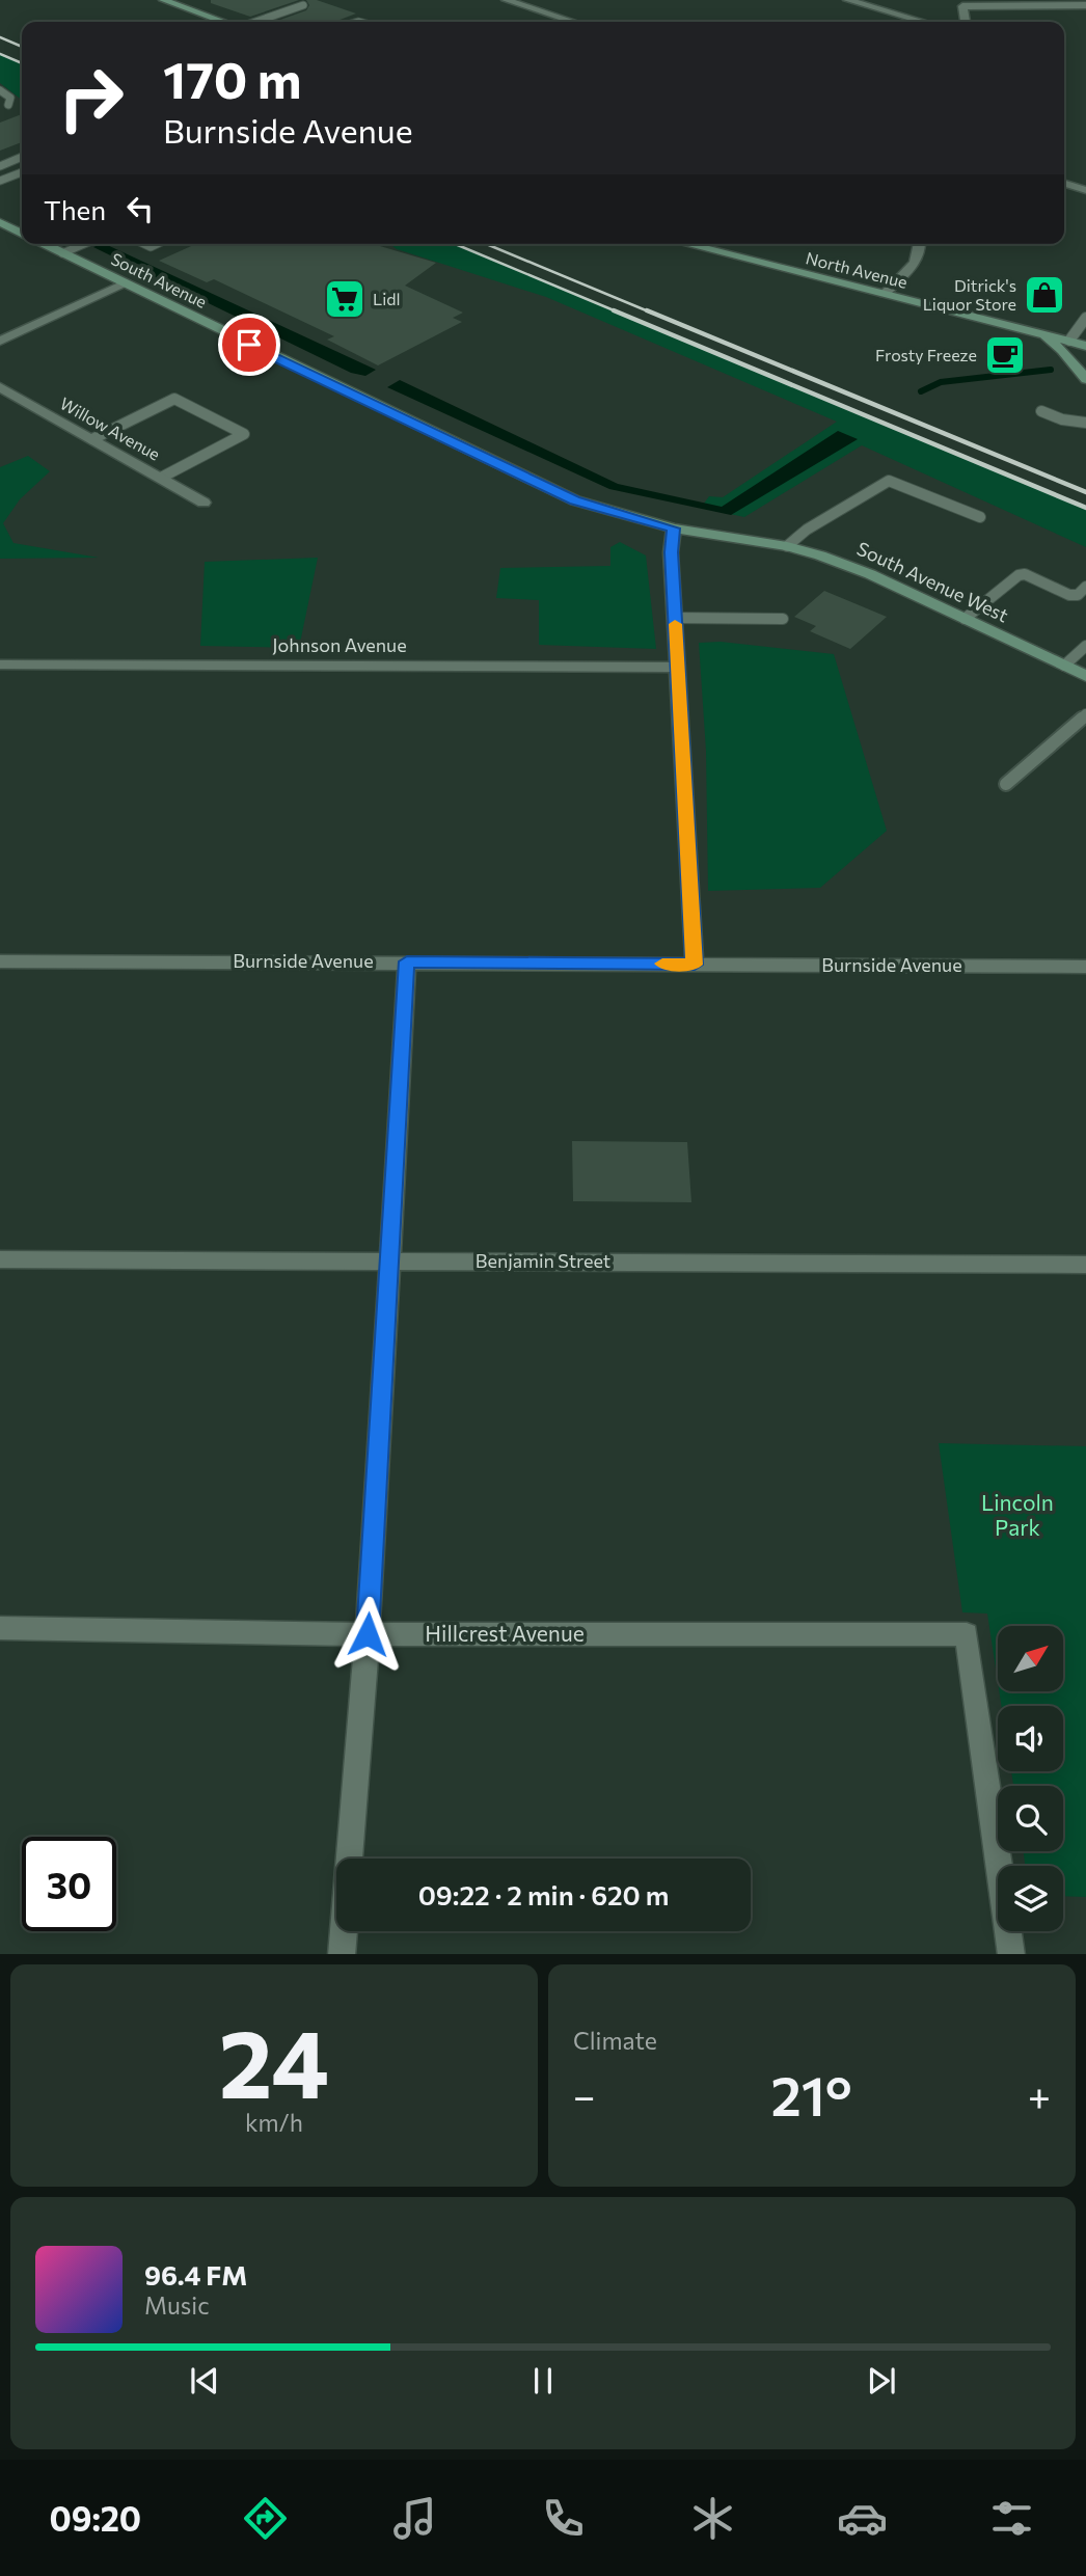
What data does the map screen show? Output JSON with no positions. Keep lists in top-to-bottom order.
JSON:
{
  "streets": {
    "main road": ["North Avenue", "South Avenue", "South Avenue West"],
    "street": [
      "Willow Avenue",
      "Johnson Avenue",
      "Burnside Avenue",
      "Benjamin Street",
      "Hillcrest Avenue"
    ]
  },
  "crossings": [
    ["South Avenue", "South Avenue West"]
  ],
  "parks": ["Lincoln Park"],
  "places": {
    "shop": ["Ditrick's Liquor Store"],
    "supermarket": ["Lidl"],
    "cafe": ["Frosty Freeze"]
  },
  "north": "top right",
  "page": {
    "turn": ["170 m", "Burnside Avenue"],
    "then": "Then",
    "limit": "30",
    "trip": "09:22 · 2 min · 620 m",
    "tile": [
      ["24", "km/h"],
      "Climate"
    ],
    "heat": ["−", "21°", "+"],
    "song": ["96.4 FM", "Music"],
    "tabs": "09:20"
  }
}
